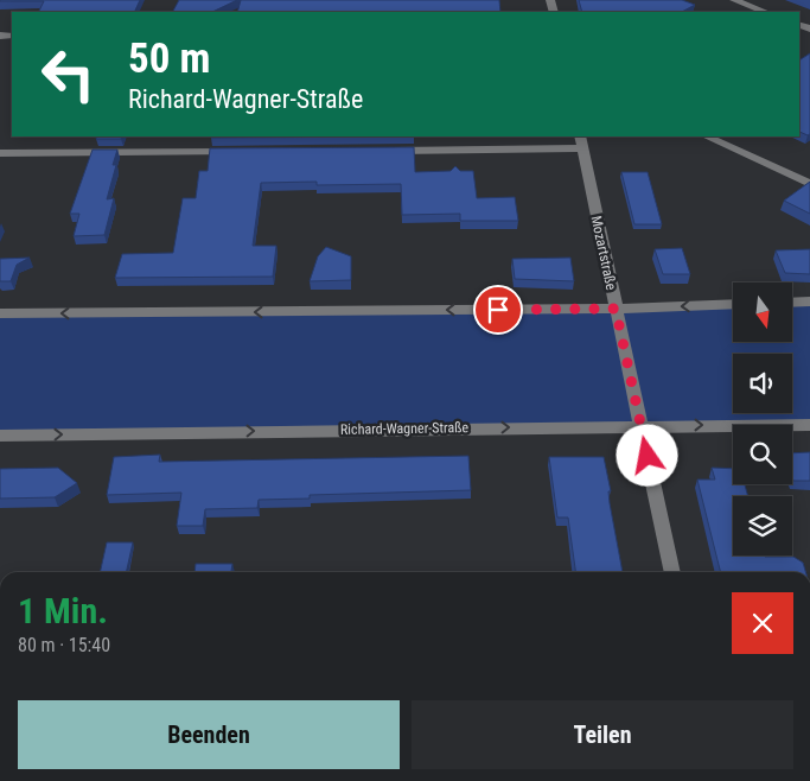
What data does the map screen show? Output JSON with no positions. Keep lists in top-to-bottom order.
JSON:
{
  "streets": {
    "street": ["Mozartstraße", "Richard-Wagner-Straße"]
  },
  "crossings": [
    ["Mozartstraße", "Richard-Wagner-Straße"]
  ],
  "north": "bottom",
  "page": {
    "turn": ["50 m", "Richard-Wagner-Straße"],
    "heading": ["1 Min.", "80 m · 15:40"],
    "buttons": ["Beenden", "Teilen"]
  }
}
